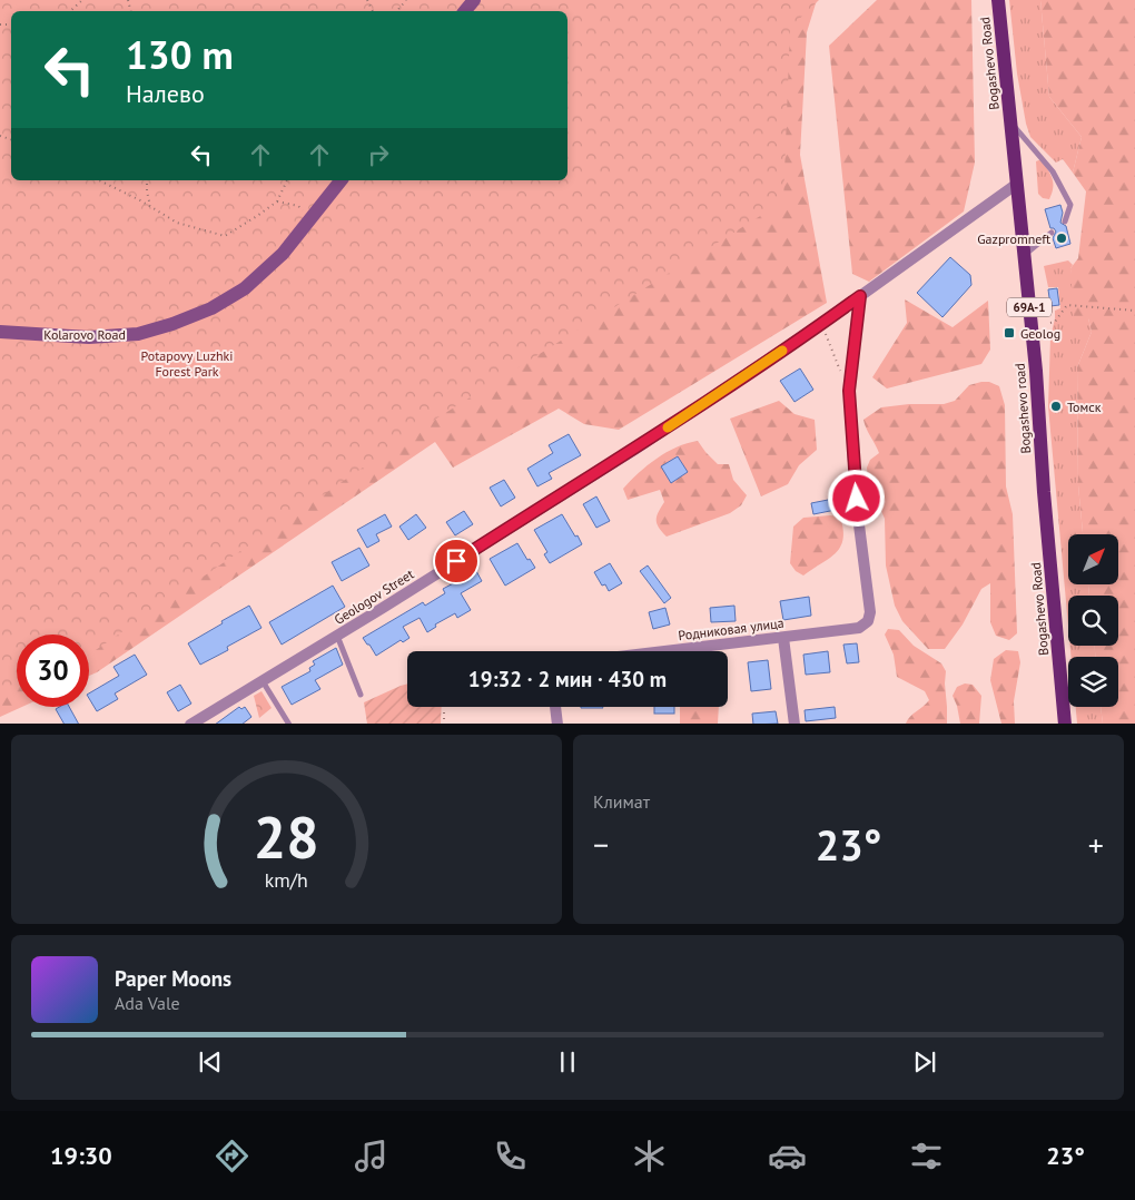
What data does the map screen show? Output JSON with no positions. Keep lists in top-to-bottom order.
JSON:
{
  "streets": {
    "main road": ["Bogashevo Road", "69А-1", "Bogashevo road"],
    "street": ["Kolarovo Road", "Geologov Street", "Родниковая улица"]
  },
  "crossings": [
    ["Bogashevo Road", "Bogashevo road"],
    ["Bogashevo road", "Geologov Street"],
    ["Geologov Street", "Родниковая улица"]
  ],
  "parks": ["Potapovy Luzhki Forest Park"],
  "places": {
    "other": ["Gazpromneft", "Томск"],
    "transit": ["Geolog"]
  },
  "north": "top right",
  "page": {
    "turn": ["130 m", "Налево"],
    "limit": "30",
    "trip": "19:32 · 2 мин · 430 m",
    "tile": "Климат",
    "heat": ["−", "23°", "+"],
    "song": ["Paper Moons", "Ada Vale"],
    "tabs": ["19:30", "23°"],
    "gauge": ["28", "km/h"]
  }
}
